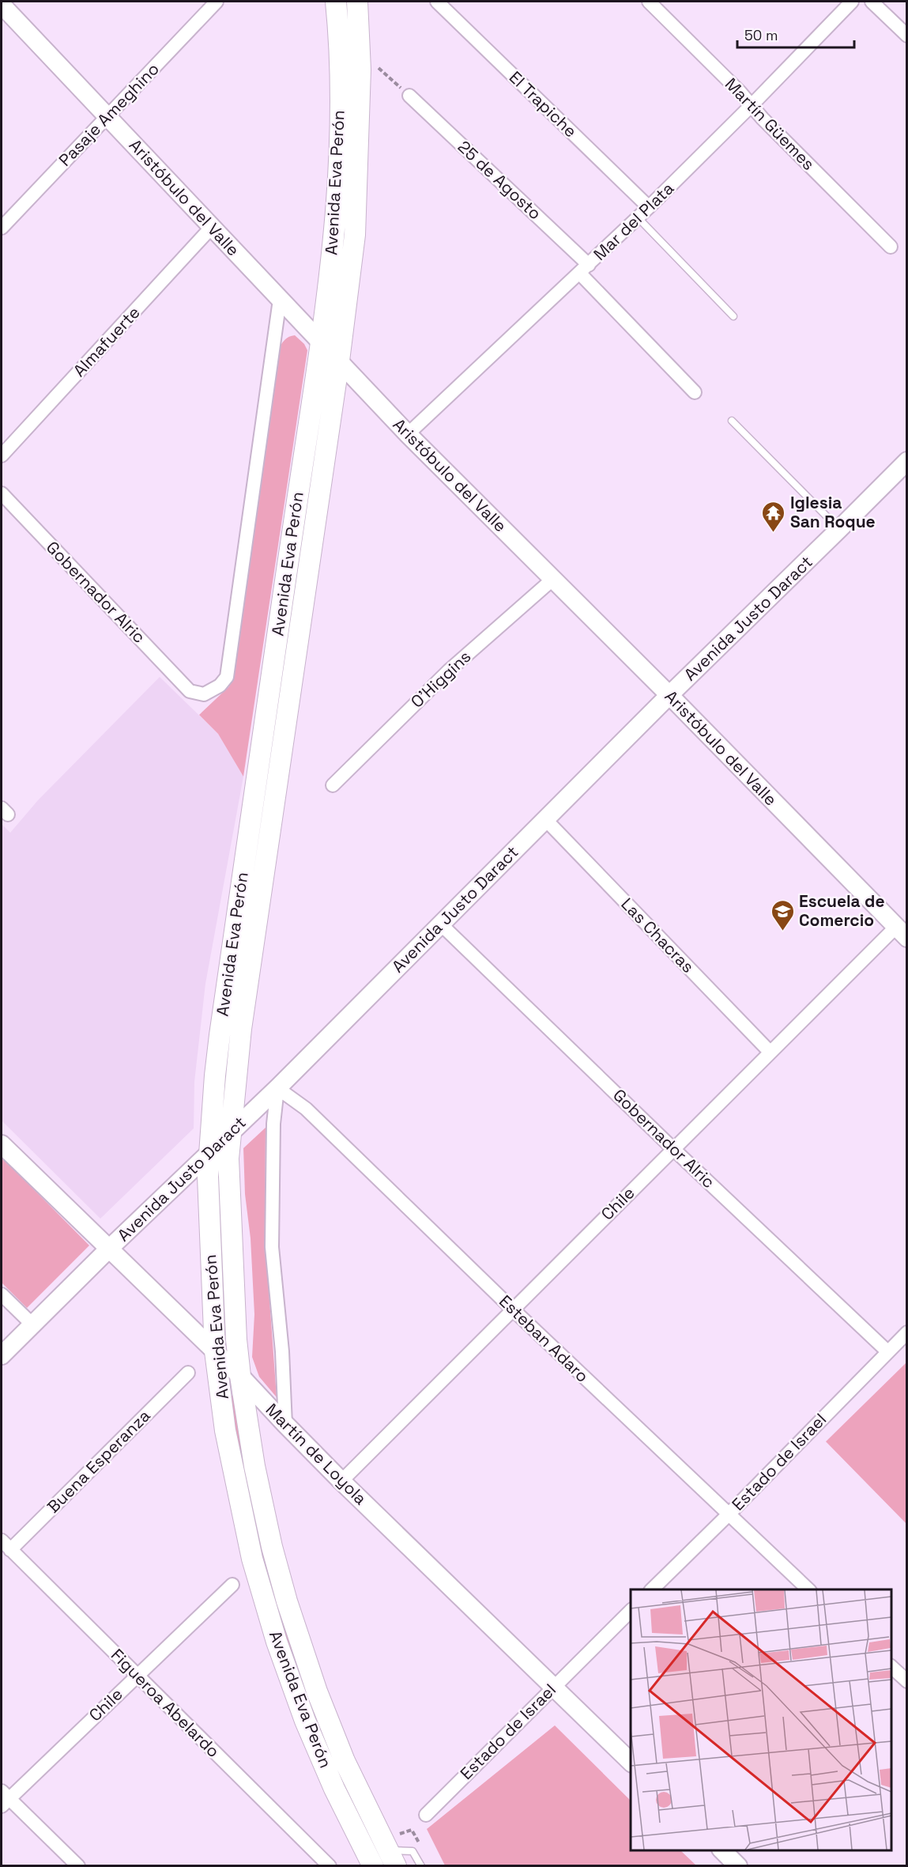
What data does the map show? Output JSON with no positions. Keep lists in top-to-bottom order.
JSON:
{
  "streets": {
    "main road": [
      "Avenida Eva Perón",
      "Aristóbulo del Valle",
      "Avenida Justo Daract",
      "Martín de Loyola"
    ],
    "street": [
      "El Trapiche",
      "Pasaje Ameghino",
      "Martín Güemes",
      "25 de Agosto",
      "Mar del Plata",
      "Almafuerte",
      "Gobernador Alric",
      "O'Higgins",
      "Las Chacras",
      "Chile",
      "Esteban Adaro",
      "Buena Esperanza",
      "Estado de Israel",
      "Figueroa Abelardo"
    ]
  },
  "crossings": [
    ["El Trapiche", "Mar del Plata"],
    ["Pasaje Ameghino", "Aristóbulo del Valle"],
    ["Martín Güemes", "Mar del Plata"],
    ["25 de Agosto", "Mar del Plata"],
    ["Avenida Eva Perón", "Aristóbulo del Valle"],
    ["Avenida Eva Perón", "Avenida Justo Daract"],
    ["Avenida Eva Perón", "Martín de Loyola"],
    ["Aristóbulo del Valle", "Mar del Plata"],
    ["Aristóbulo del Valle", "Almafuerte"],
    ["Aristóbulo del Valle", "Gobernador Alric"],
    ["Aristóbulo del Valle", "Avenida Justo Daract"],
    ["Aristóbulo del Valle", "O'Higgins"],
    ["Aristóbulo del Valle", "Chile"],
    ["Gobernador Alric", "Avenida Justo Daract"],
    ["Gobernador Alric", "Chile"],
    ["Gobernador Alric", "Estado de Israel"],
    ["Avenida Justo Daract", "Las Chacras"],
    ["Avenida Justo Daract", "Esteban Adaro"],
    ["Avenida Justo Daract", "Martín de Loyola"],
    ["Las Chacras", "Chile"],
    ["Chile", "Esteban Adaro"],
    ["Chile", "Martín de Loyola"],
    ["Chile", "Figueroa Abelardo"],
    ["Esteban Adaro", "Estado de Israel"],
    ["Martín de Loyola", "Estado de Israel"],
    ["Buena Esperanza", "Figueroa Abelardo"]
  ],
  "places": {
    "temple": ["Iglesia San Roque"],
    "school or university": ["Escuela de Comercio"]
  },
  "scale_bar": "50 m"
}
